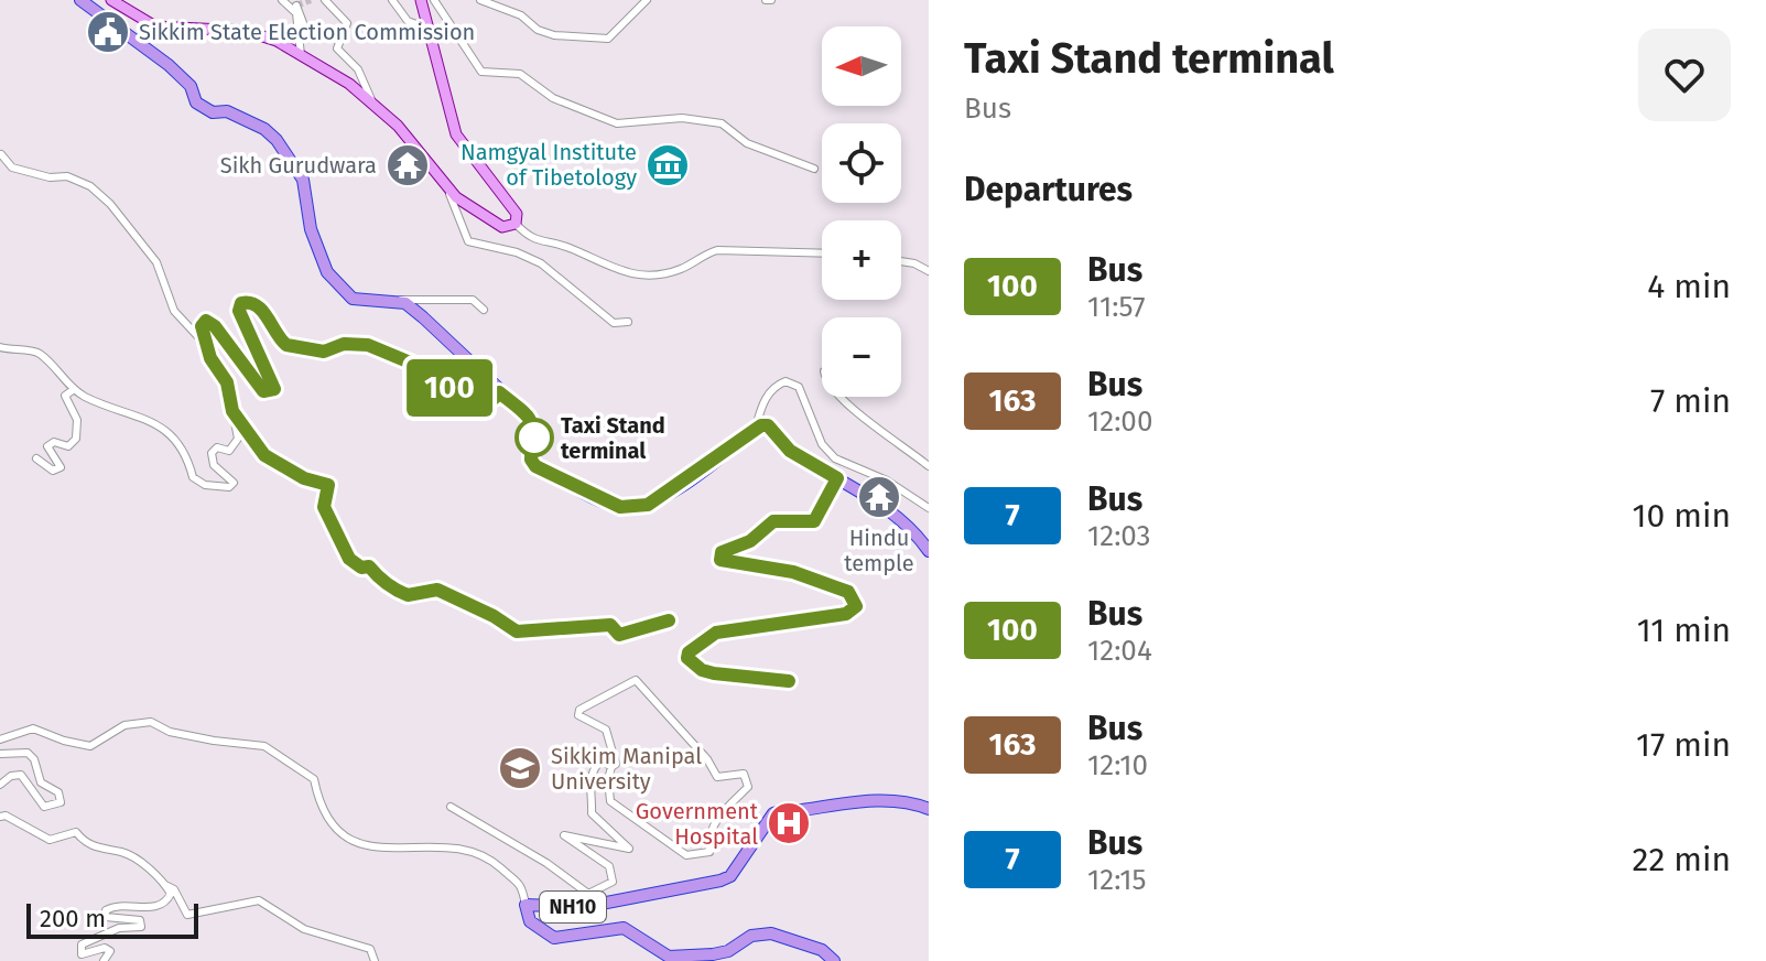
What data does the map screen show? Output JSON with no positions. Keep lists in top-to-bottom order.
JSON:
{
  "streets": {
    "highway": ["NH10"]
  },
  "places": {
    "public building": ["Sikkim State Election Commission"],
    "temple": ["Sikh Gurudwara", "Hindu temple"],
    "museum": ["Namgyal Institute of Tibetology"],
    "other": ["Taxi Stand terminal"],
    "school or university": ["Sikkim Manipal University"],
    "hospital": ["Government Hospital"]
  },
  "lines": ["bus line 100"],
  "scale_bar": "200 m",
  "north": "left",
  "page": {
    "on_map": "100",
    "heading": [
      ["Taxi Stand terminal", "Bus"],
      "Departures"
    ],
    "map_buttons": ["+", "−"],
    "list": [
      {
        "mark": "100",
        "name": "Bus",
        "note": "11:57",
        "value": "4 min"
      },
      {
        "mark": "163",
        "name": "Bus",
        "note": "12:00",
        "value": "7 min"
      },
      {
        "mark": "7",
        "name": "Bus",
        "note": "12:03",
        "value": "10 min"
      },
      {
        "mark": "100",
        "name": "Bus",
        "note": "12:04",
        "value": "11 min"
      },
      {
        "mark": "163",
        "name": "Bus",
        "note": "12:10",
        "value": "17 min"
      },
      {
        "mark": "7",
        "name": "Bus",
        "note": "12:15",
        "value": "22 min"
      }
    ],
    "scale": "200 m"
  }
}
